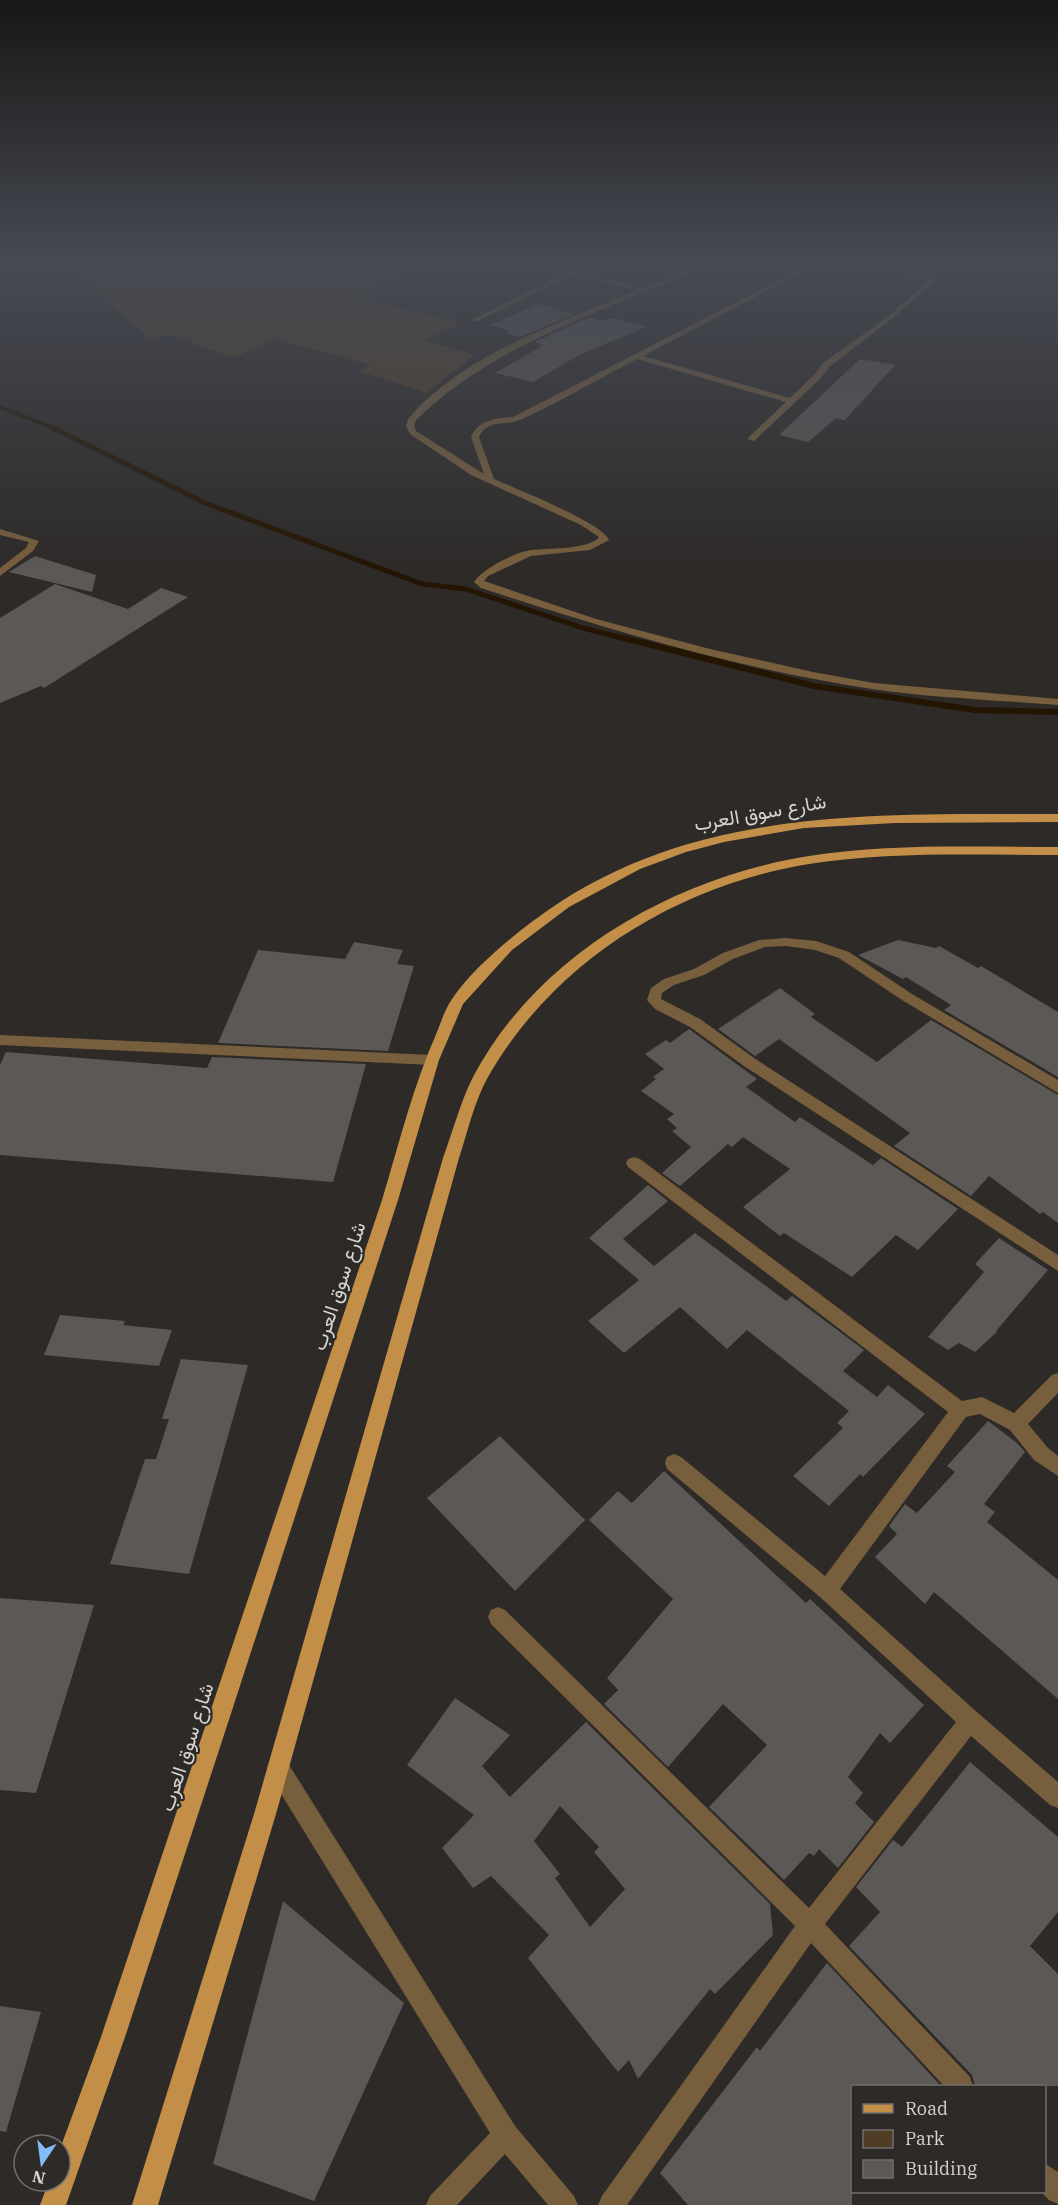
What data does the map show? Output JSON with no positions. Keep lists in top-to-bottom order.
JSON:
{
  "streets": {
    "main road": ["شارع سوق العرب"]
  },
  "legend": ["Road", "Park", "Building"],
  "north": "bottom"
}
